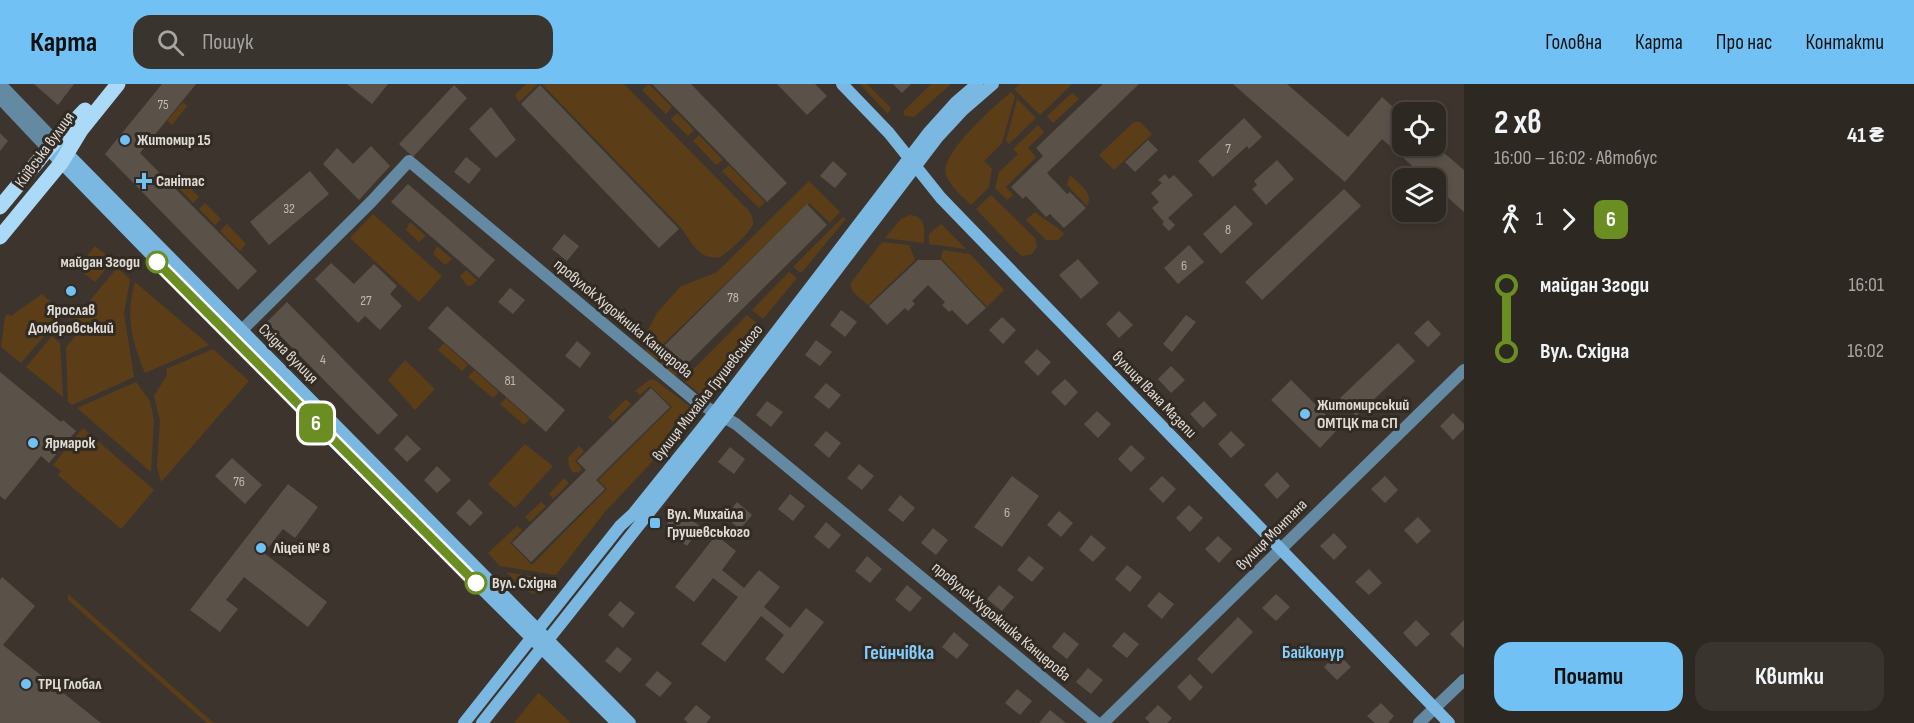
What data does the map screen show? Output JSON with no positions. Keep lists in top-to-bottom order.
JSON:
{
  "streets": {
    "main road": [
      "Київська вулиця",
      "Східна вулиця",
      "вулиця Михайла Грушевського",
      "вулиця Івана Мазепи"
    ],
    "street": ["провулок Художника Канцерова", "вулиця Монтана"]
  },
  "crossings": [
    ["Київська вулиця", "Східна вулиця"],
    ["провулок Художника Канцерова", "Східна вулиця"],
    ["провулок Художника Канцерова", "вулиця Михайла Грушевського"],
    ["Східна вулиця", "вулиця Михайла Грушевського"],
    ["вулиця Михайла Грушевського", "вулиця Івана Мазепи"],
    ["вулиця Івана Мазепи", "вулиця Монтана"]
  ],
  "districts": ["Байконур", "Гейнчівка"],
  "places": {
    "other": [
      "Житомир 15",
      "майдан Згоди",
      "Ярослав Домбровський",
      "Житомирський ОМТЦК та СП",
      "Ярмарок",
      "Ліцей № 8",
      "Вул. Східна",
      "ТРЦ Глобал"
    ],
    "health": ["Санітас"],
    "transit": ["Вул. Михайла Грушевського"]
  },
  "lines": ["bus line 6"],
  "house_numbers": [
    "75",
    "7",
    "32",
    "8",
    "6",
    "78",
    "27",
    "4",
    "81",
    "76",
    "6"
  ],
  "page": {
    "header": "Карта",
    "search": "Пошук",
    "nav": [
      "Головна",
      "Карта",
      "Про нас",
      "Контакти"
    ],
    "on_map": "6",
    "heading": ["2 хв", "16:00 – 16:02 · Автобус", "41 ₴"],
    "legs": ["1", "6"],
    "list": [
      {
        "name": "майдан Згоди",
        "value": "16:01"
      },
      {
        "name": "Вул. Східна",
        "value": "16:02"
      }
    ],
    "buttons": ["Почати", "Квитки"]
  }
}
